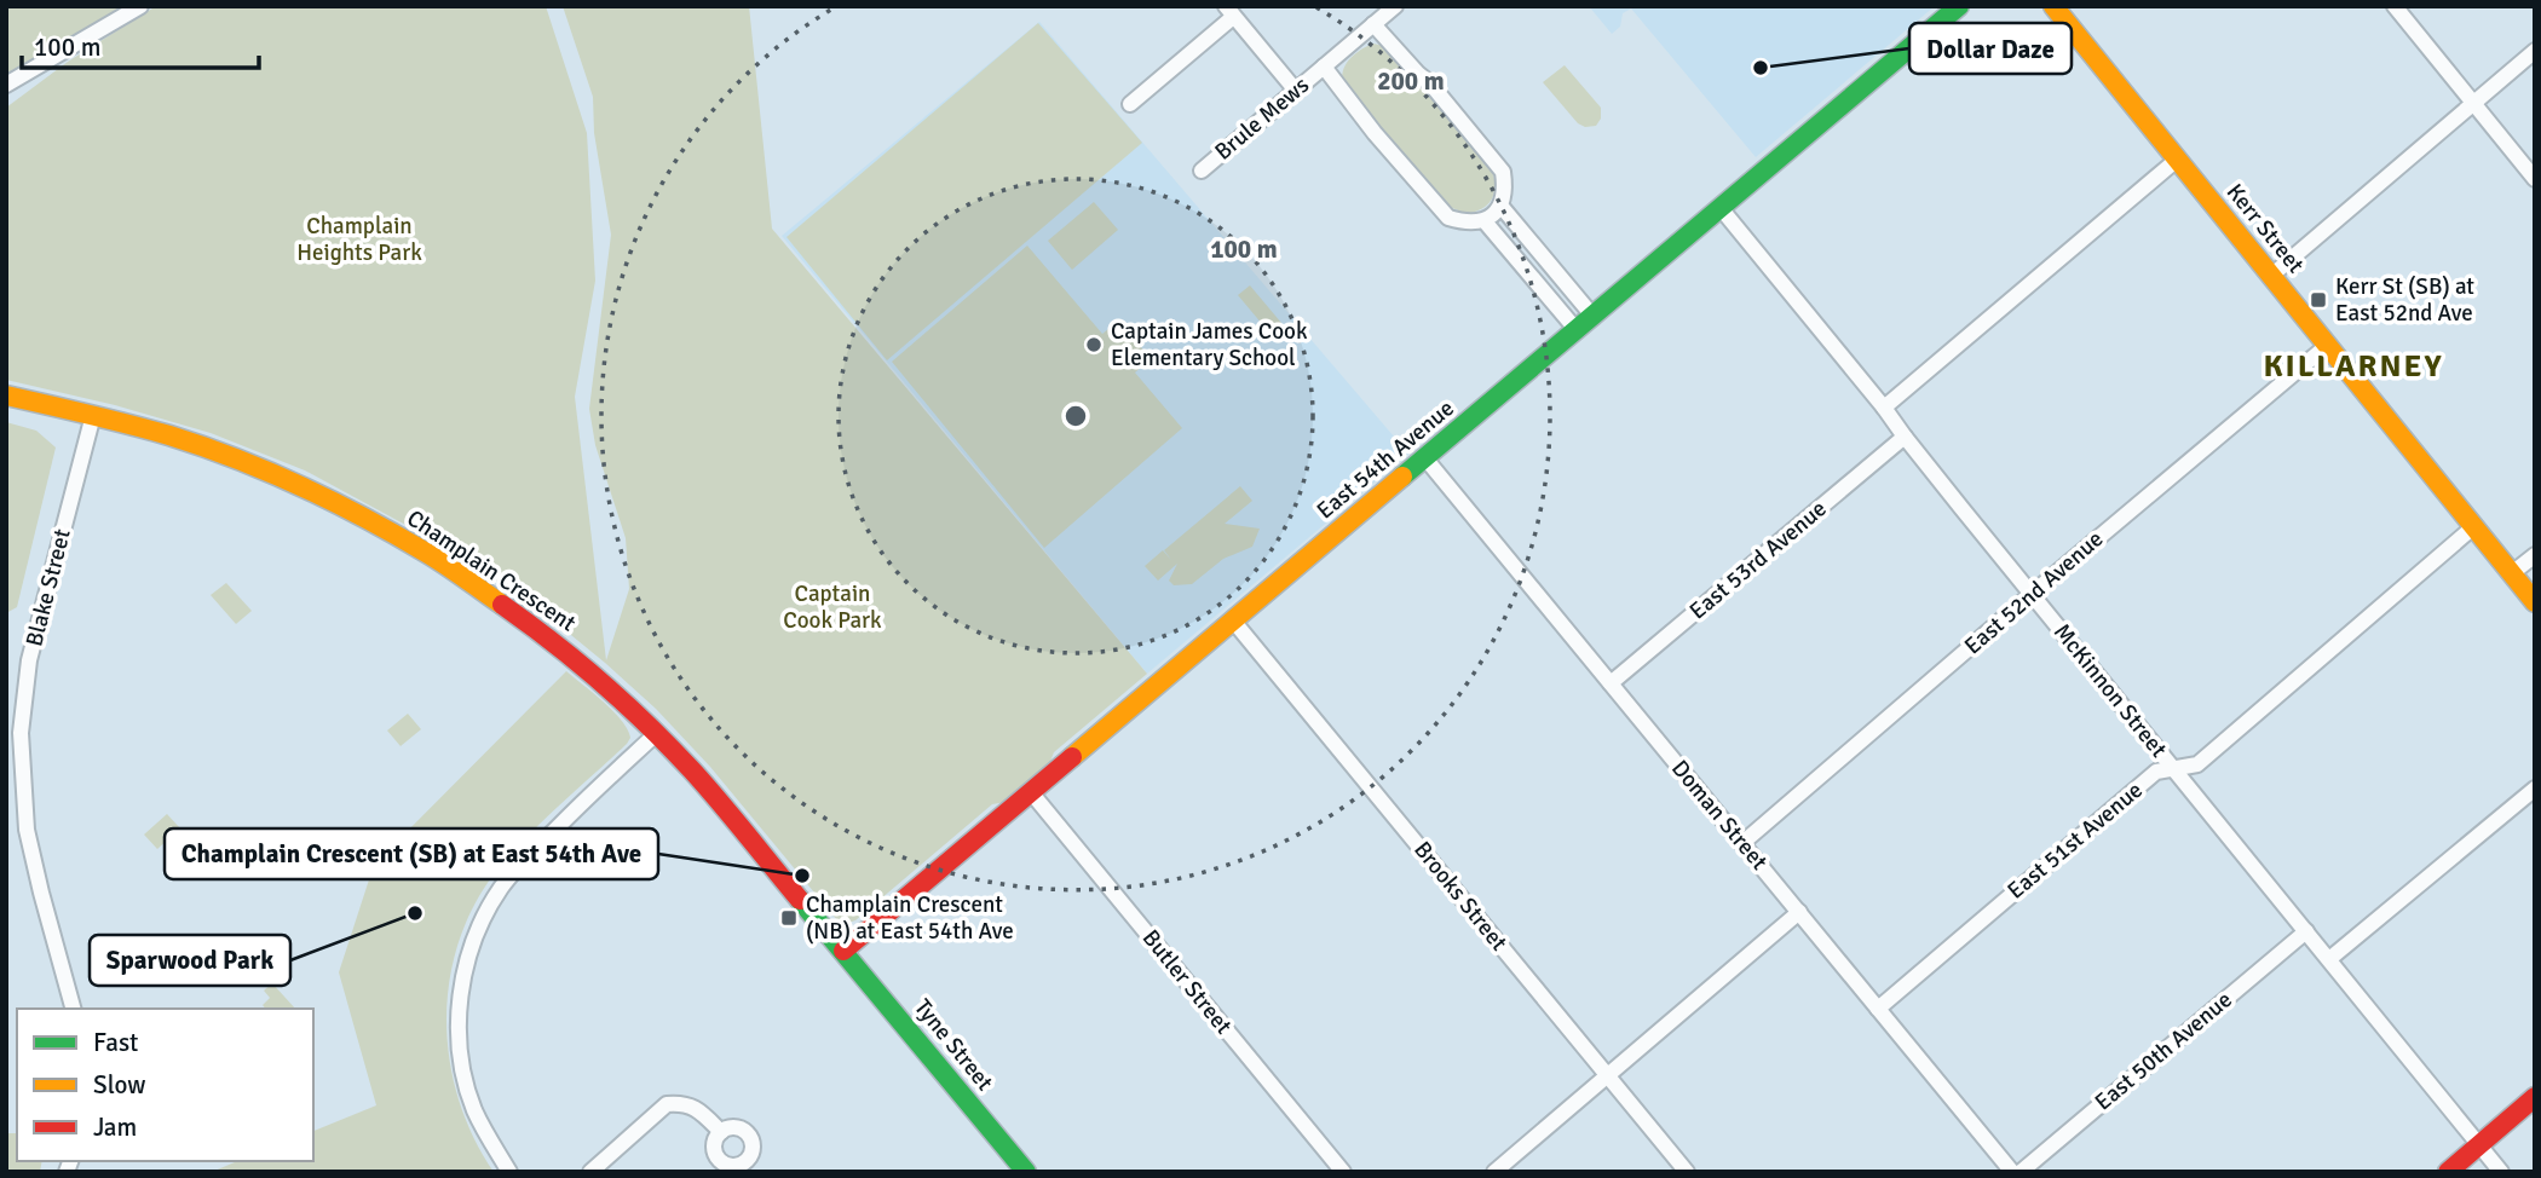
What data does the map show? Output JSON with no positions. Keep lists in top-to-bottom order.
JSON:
{
  "streets": {
    "street": [
      "Brule Mews",
      "Kerr Street",
      "East 54th Avenue",
      "East 53rd Avenue",
      "Champlain Crescent",
      "Blake Street",
      "East 52nd Avenue",
      "McKinnon Street",
      "Doman Street",
      "East 51st Avenue",
      "Brooks Street",
      "Butler Street",
      "Tyne Street",
      "East 50th Avenue"
    ]
  },
  "crossings": [
    ["Kerr Street", "East 52nd Avenue"],
    ["Kerr Street", "East 51st Avenue"],
    ["East 54th Avenue", "Champlain Crescent"],
    ["East 54th Avenue", "McKinnon Street"],
    ["East 54th Avenue", "Doman Street"],
    ["East 54th Avenue", "Brooks Street"],
    ["East 54th Avenue", "Butler Street"],
    ["East 54th Avenue", "Tyne Street"],
    ["East 53rd Avenue", "McKinnon Street"],
    ["East 53rd Avenue", "Doman Street"],
    ["Champlain Crescent", "Blake Street"],
    ["Champlain Crescent", "Tyne Street"],
    ["East 52nd Avenue", "McKinnon Street"],
    ["East 52nd Avenue", "Doman Street"],
    ["McKinnon Street", "East 51st Avenue"],
    ["McKinnon Street", "East 50th Avenue"],
    ["Doman Street", "East 51st Avenue"]
  ],
  "districts": ["KILLARNEY"],
  "parks": ["Champlain Heights Park", "Captain Cook Park"],
  "places": {
    "other": [
      "Dollar Daze",
      "Captain James Cook Elementary School",
      "Champlain Crescent (SB) at East 54th Ave",
      "Sparwood Park"
    ],
    "transit": ["Kerr St (SB) at East 52nd Ave", "Champlain Crescent (NB) at East 54th Ave"]
  },
  "legend": ["Fast", "Slow", "Jam"],
  "scale_bar": "100 m",
  "rings": ["200 m", "100 m"]
}
